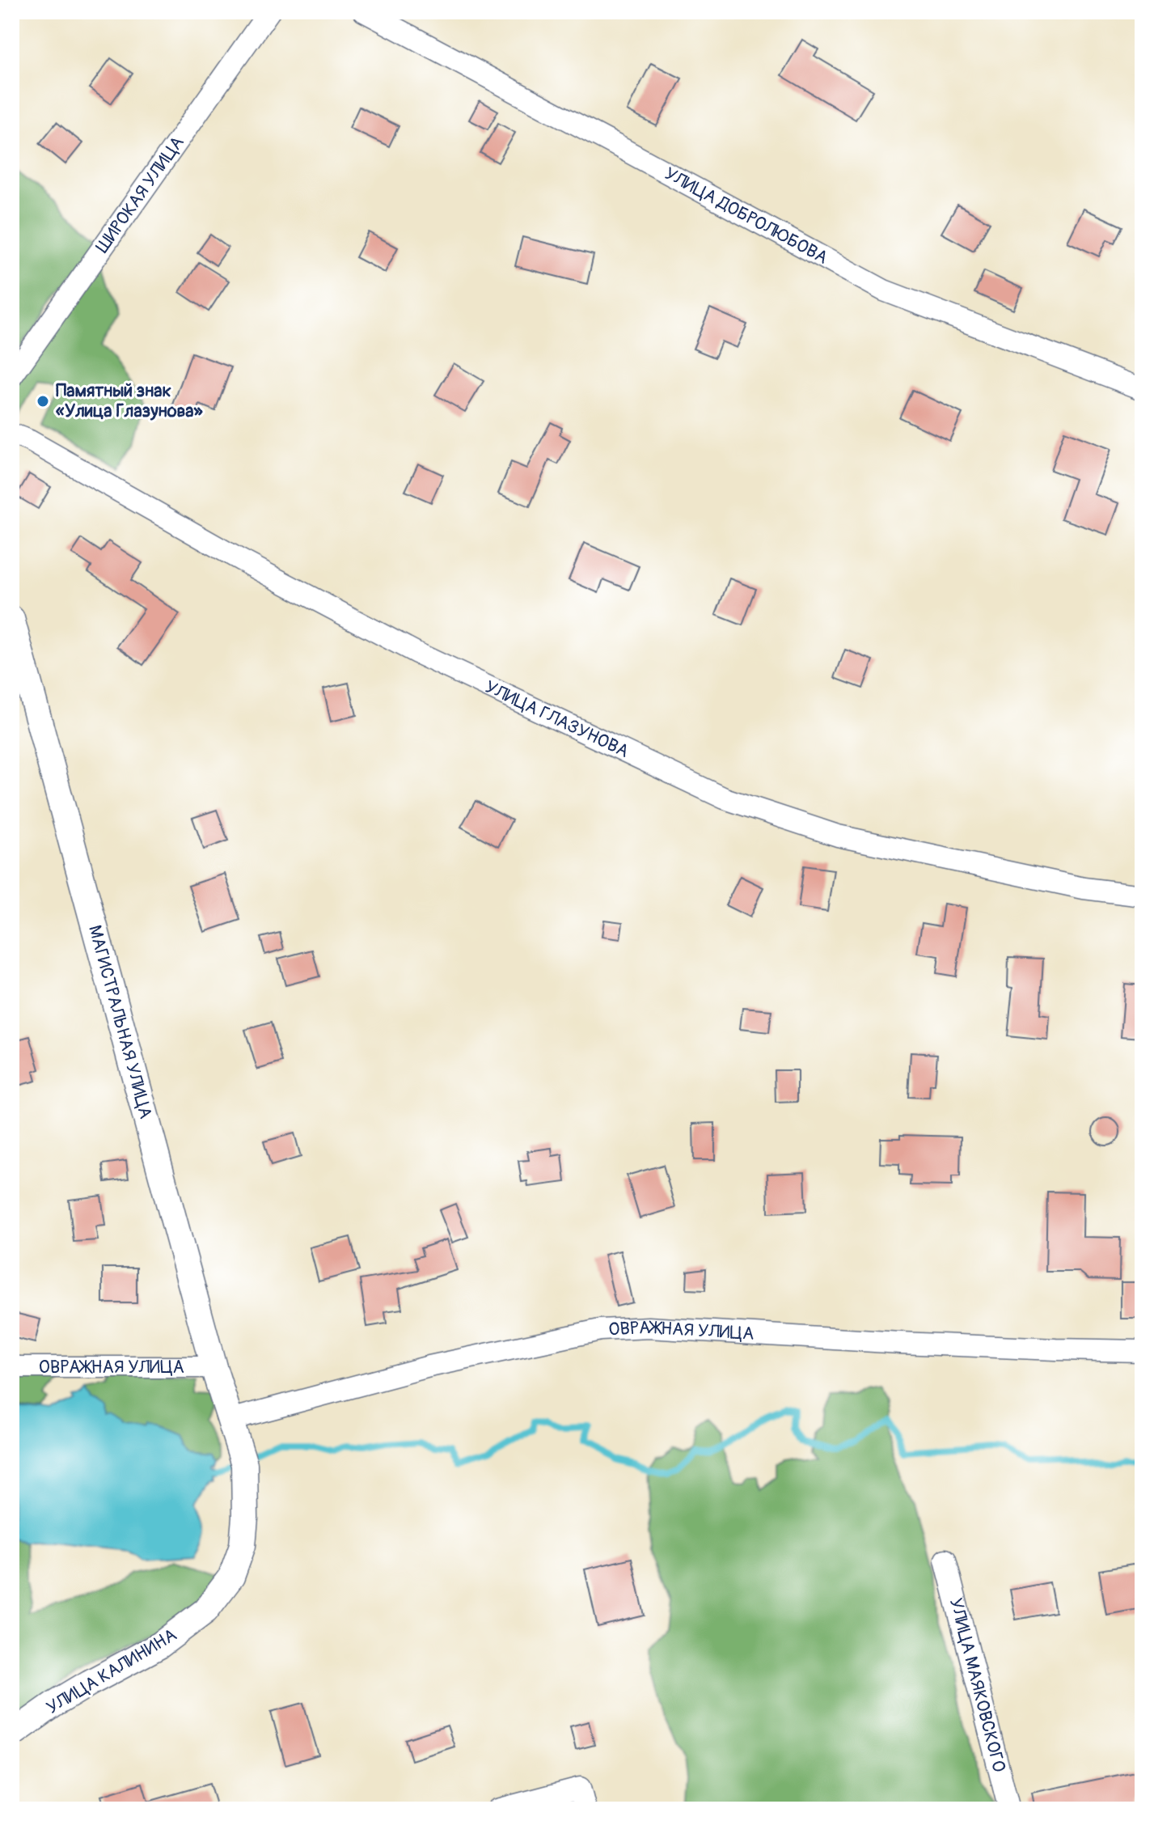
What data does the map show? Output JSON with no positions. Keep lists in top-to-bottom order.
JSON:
{
  "streets": {
    "street": [
      "ШИРОКАЯ УЛИЦА",
      "УЛИЦА ДОБРОЛЮБОВА",
      "УЛИЦА ГЛАЗУНОВА",
      "МАГИСТРАЛЬНАЯ УЛИЦА",
      "ОВРАЖНАЯ УЛИЦА",
      "УЛИЦА КАЛИНИНА",
      "УЛИЦА МАЯКОВСКОГО"
    ]
  },
  "crossings": [
    ["МАГИСТРАЛЬНАЯ УЛИЦА", "ОВРАЖНАЯ УЛИЦА"],
    ["МАГИСТРАЛЬНАЯ УЛИЦА", "УЛИЦА КАЛИНИНА"],
    ["ОВРАЖНАЯ УЛИЦА", "УЛИЦА КАЛИНИНА"]
  ],
  "places": ["Памятный знак «Улица Глазунова»"]
}
